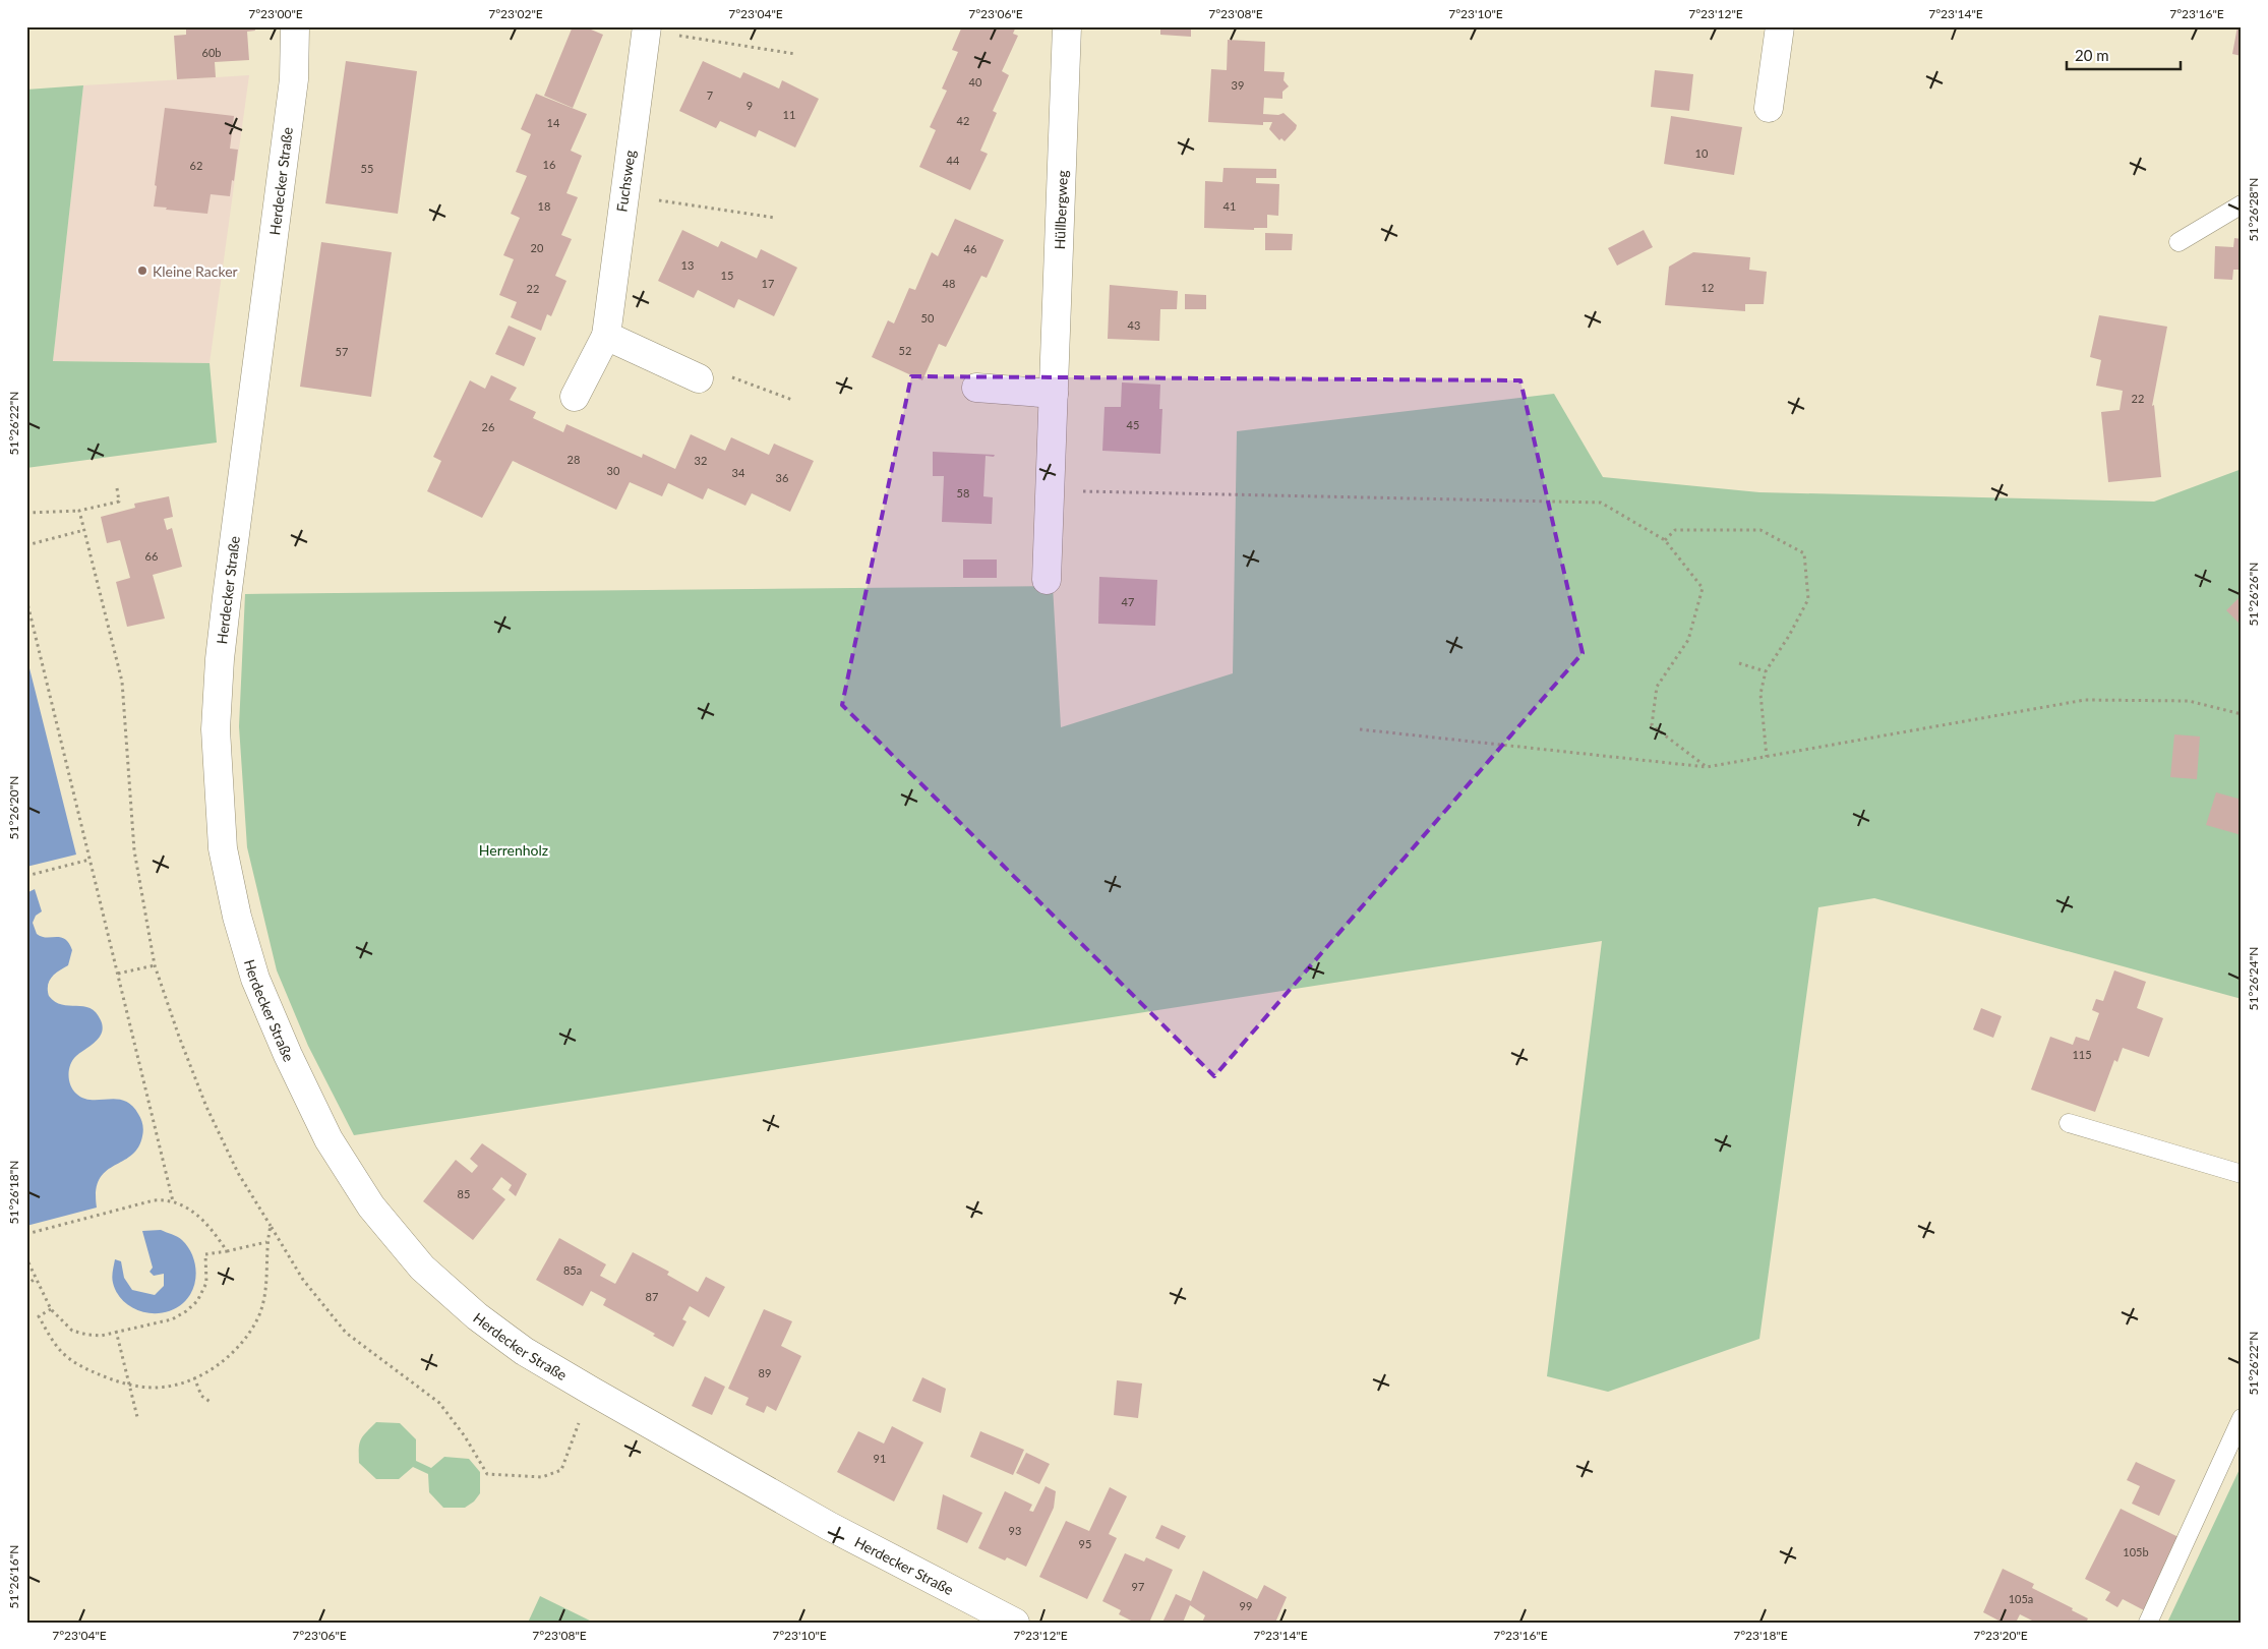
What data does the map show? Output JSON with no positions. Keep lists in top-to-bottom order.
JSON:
{
  "streets": {
    "street": ["Herdecker Straße", "Fuchsweg", "Hüllbergweg"]
  },
  "parks": ["Herrenholz"],
  "places": ["Kleine Racker"],
  "house_numbers": [
    "60b",
    "40",
    "39",
    "7",
    "9",
    "11",
    "42",
    "14",
    "10",
    "44",
    "16",
    "62",
    "55",
    "18",
    "41",
    "20",
    "46",
    "13",
    "15",
    "17",
    "48",
    "12",
    "22",
    "50",
    "43",
    "52",
    "57",
    "22",
    "45",
    "26",
    "28",
    "32",
    "30",
    "34",
    "36",
    "58",
    "66",
    "47",
    "115",
    "85",
    "85a",
    "87",
    "89",
    "91",
    "93",
    "95",
    "105b",
    "97",
    "105a",
    "99"
  ],
  "scale_bar": "20 m",
  "coordinates": [
    "7°23'00\"E",
    "7°23'02\"E",
    "7°23'04\"E",
    "7°23'06\"E",
    "7°23'08\"E",
    "7°23'10\"E",
    "7°23'12\"E",
    "7°23'14\"E",
    "7°23'16\"E",
    "51°26'28\"N",
    "51°26'22\"N",
    "51°26'26\"N",
    "51°26'20\"N",
    "51°26'24\"N",
    "51°26'18\"N",
    "51°26'16\"N",
    "7°23'18\"E",
    "7°23'20\"E"
  ]
}
